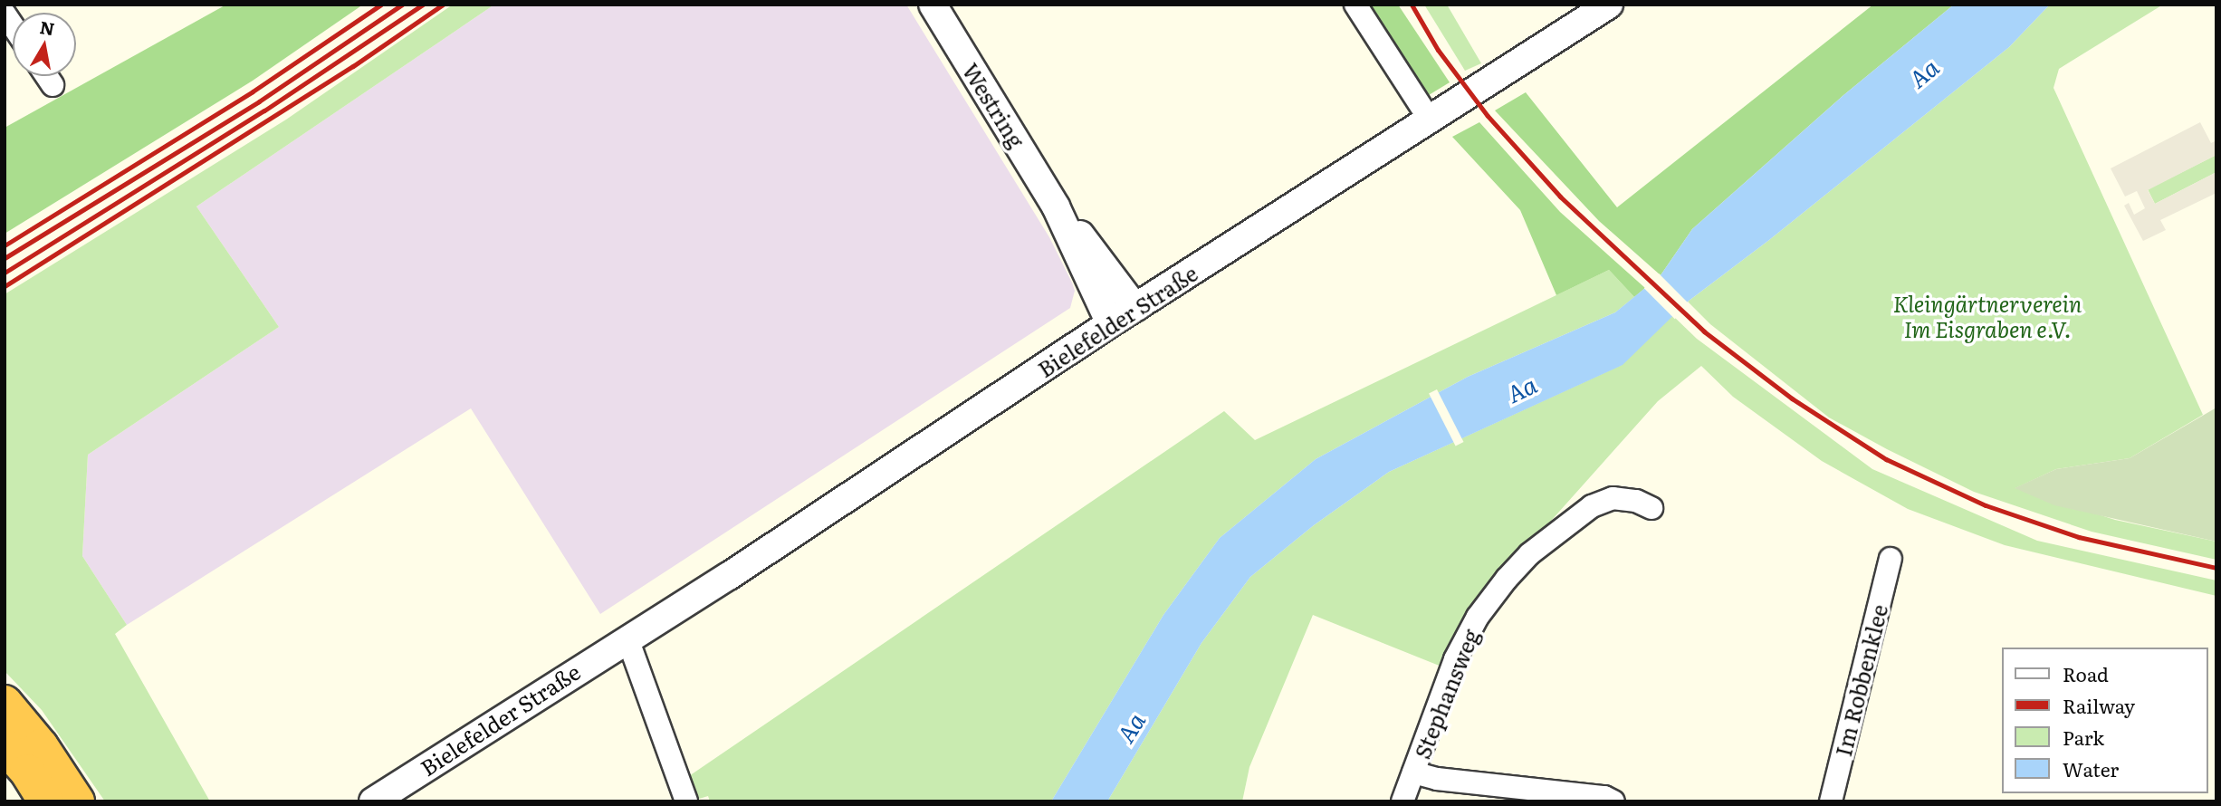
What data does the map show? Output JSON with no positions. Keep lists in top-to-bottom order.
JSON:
{
  "streets": {
    "street": [
      "Westring",
      "Bielefelder Straße",
      "Im Robbenklee",
      "Stephansweg"
    ]
  },
  "crossings": [
    ["Westring", "Bielefelder Straße"]
  ],
  "water": ["Aa"],
  "parks": ["Kleingärtnerverein Im Eisgraben e.V."],
  "legend": [
    "Road",
    "Railway",
    "Park",
    "Water"
  ],
  "north": "top"
}
